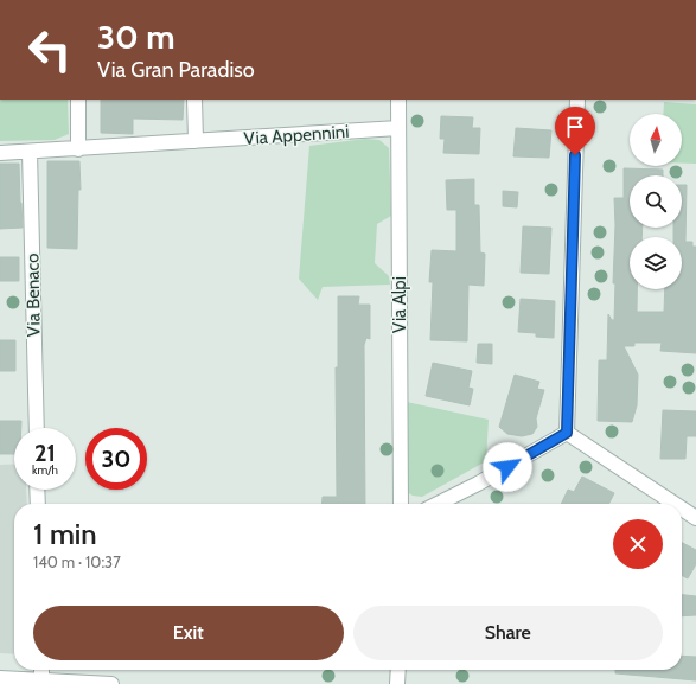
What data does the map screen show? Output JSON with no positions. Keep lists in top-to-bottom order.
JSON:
{
  "streets": {
    "street": ["Via Appennini", "Via Benaco", "Via Alpi"]
  },
  "crossings": [
    ["Via Appennini", "Via Benaco"],
    ["Via Appennini", "Via Alpi"]
  ],
  "north": "top",
  "page": {
    "turn": ["30 m", "Via Gran Paradiso"],
    "speed": "21 km/h",
    "limit": "30",
    "heading": ["1 min", "140 m · 10:37"],
    "buttons": ["Exit", "Share"]
  }
}
